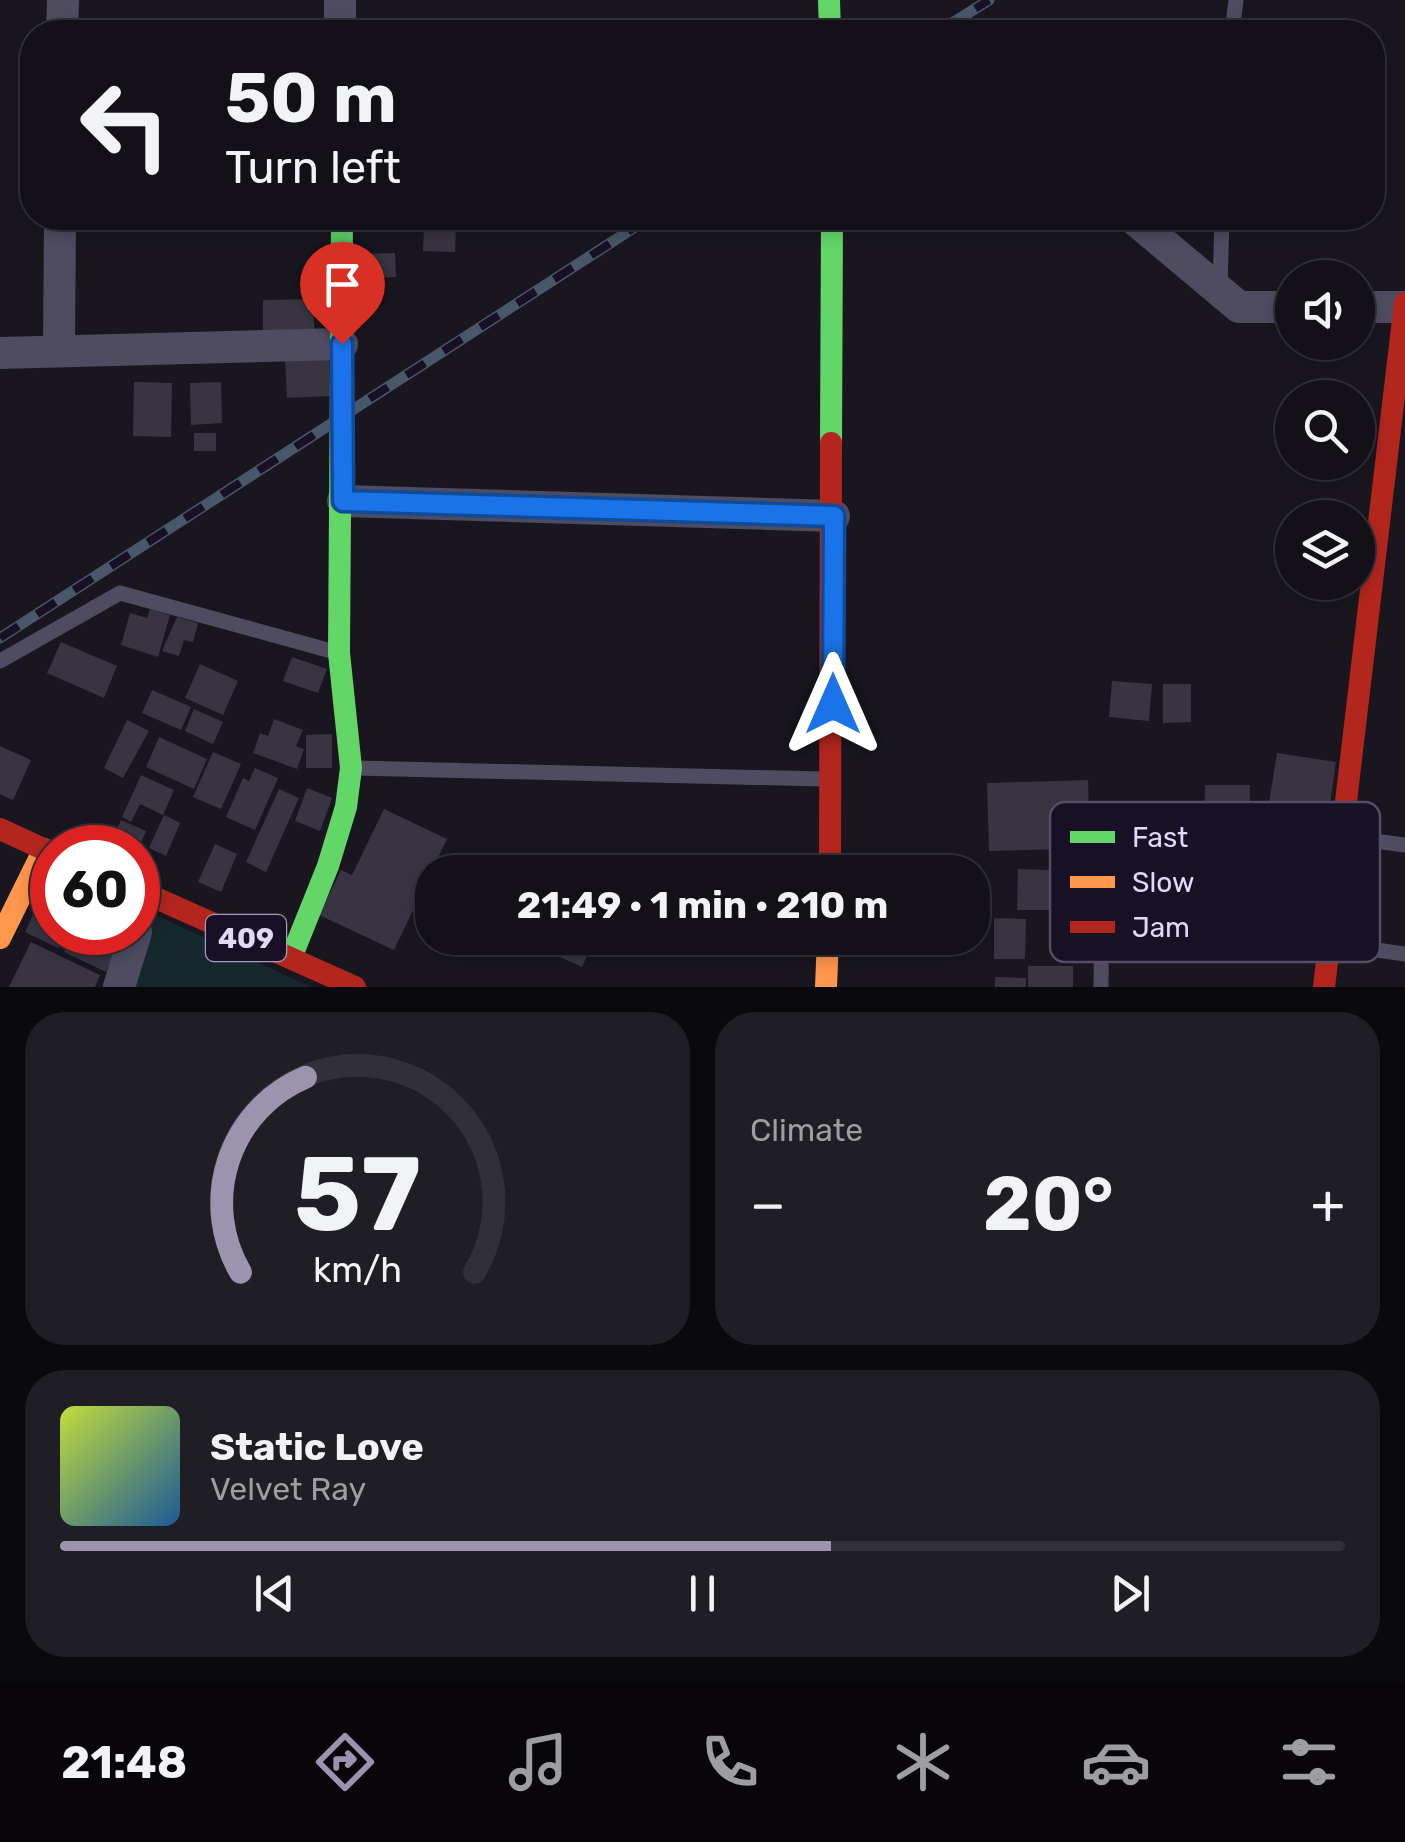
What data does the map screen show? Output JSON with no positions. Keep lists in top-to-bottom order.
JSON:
{
  "streets": {
    "main road": ["409"]
  },
  "legend": ["Fast", "Slow", "Jam"],
  "page": {
    "turn": ["50 m", "Turn left"],
    "limit": "60",
    "trip": "21:49 · 1 min · 210 m",
    "tile": "Climate",
    "heat": ["−", "20°", "+"],
    "song": ["Static Love", "Velvet Ray"],
    "tabs": "21:48",
    "gauge": ["57", "km/h"]
  }
}
